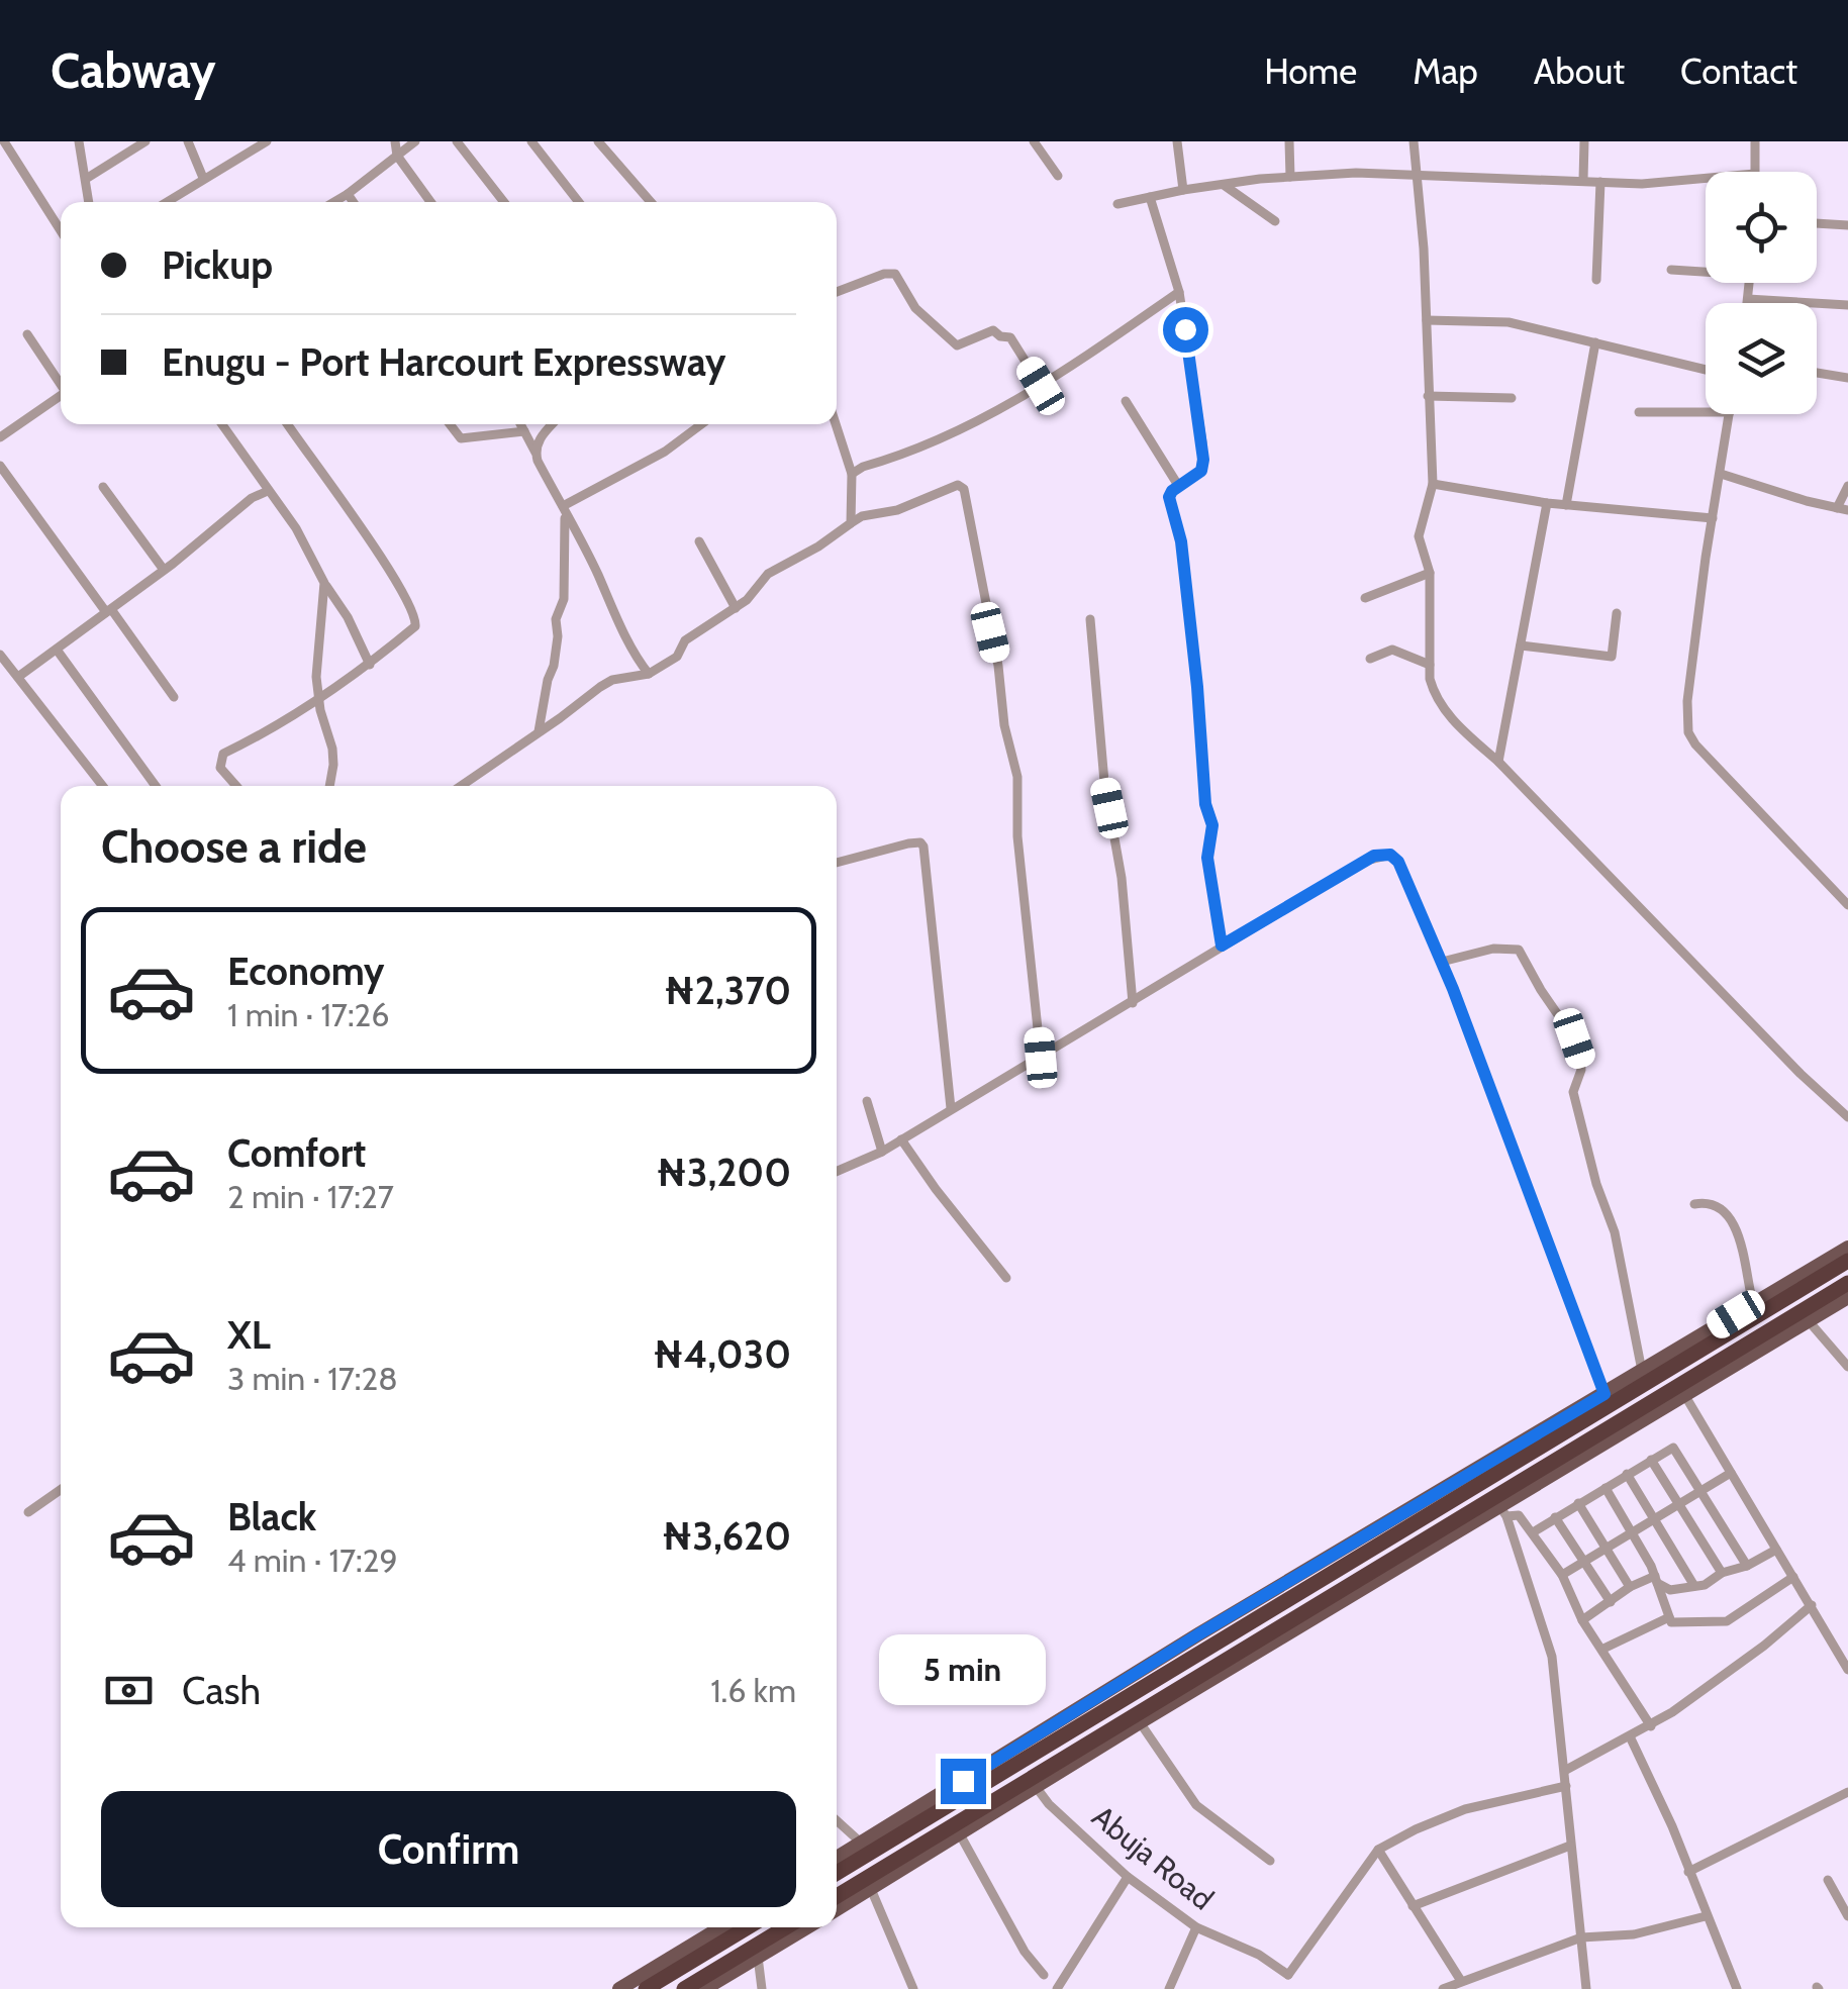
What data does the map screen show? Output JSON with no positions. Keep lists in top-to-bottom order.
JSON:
{
  "streets": {
    "street": ["Abuja Road"]
  },
  "page": {
    "header": "Cabway",
    "nav": [
      "Home",
      "Map",
      "About",
      "Contact"
    ],
    "banner": ["Pickup", "Enugu - Port Harcourt Expressway"],
    "heading": "Choose a ride",
    "list": [
      {
        "name": "Economy",
        "note": "1 min · 17:26",
        "value": "₦2,370"
      },
      {
        "name": "Comfort",
        "note": "2 min · 17:27",
        "value": "₦3,200"
      },
      {
        "name": "XL",
        "note": "3 min · 17:28",
        "value": "₦4,030"
      },
      {
        "name": "Black",
        "note": "4 min · 17:29",
        "value": "₦3,620"
      }
    ],
    "bubble": "5 min",
    "pay": ["Cash", "1.6 km"],
    "buttons": "Confirm"
  }
}
